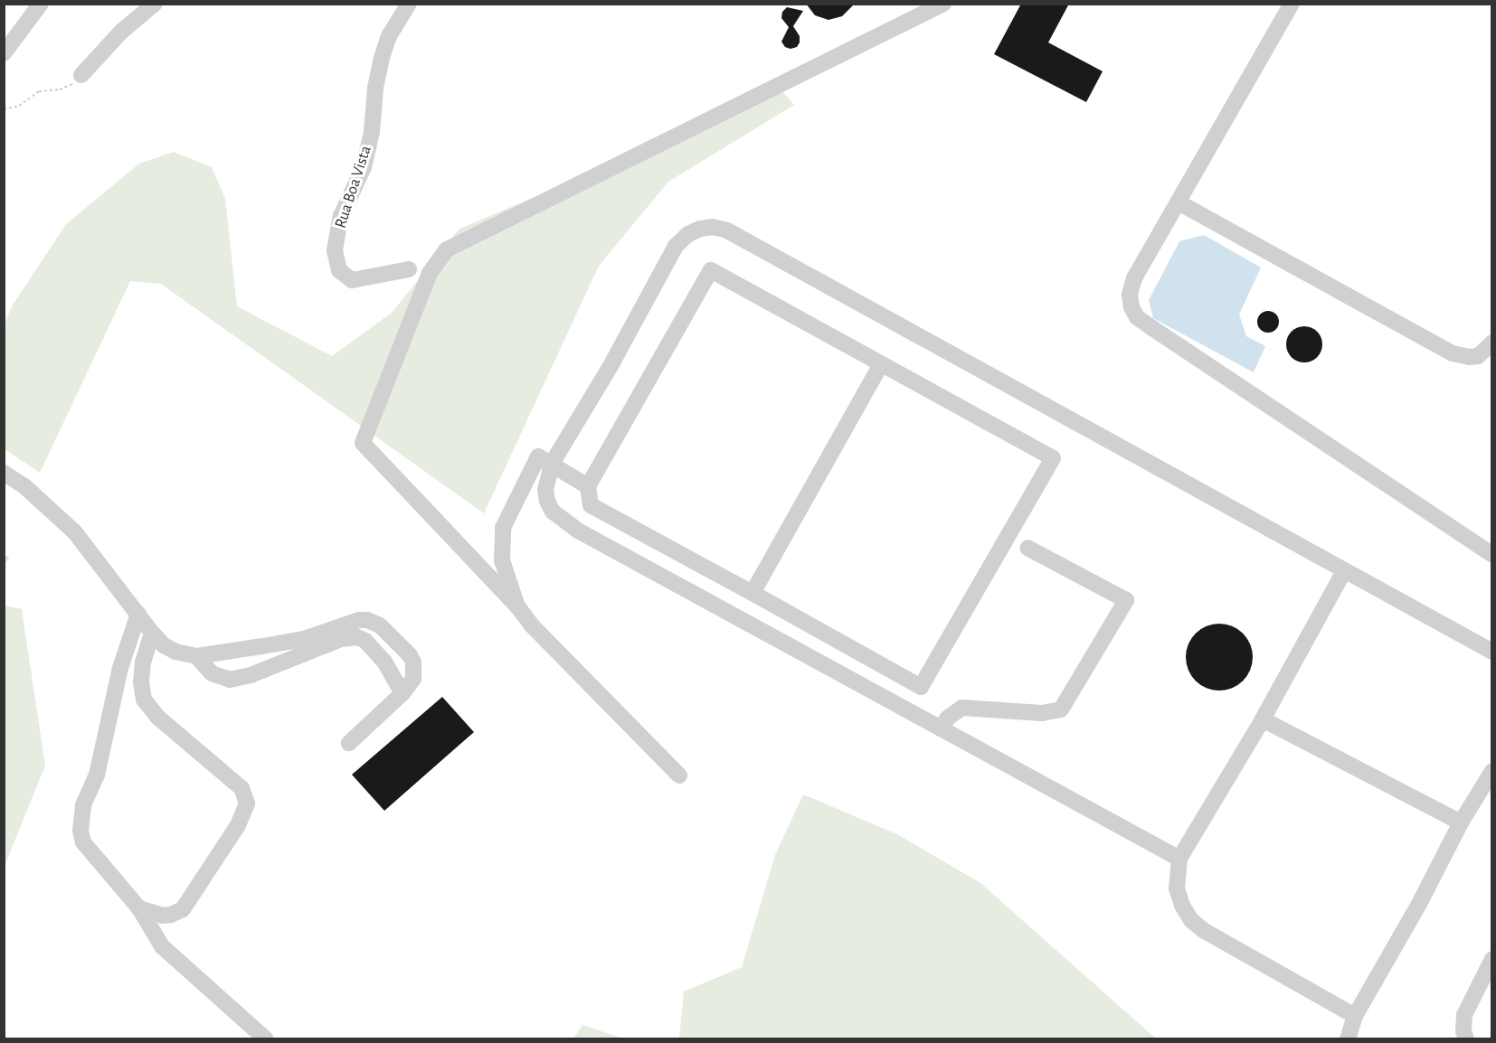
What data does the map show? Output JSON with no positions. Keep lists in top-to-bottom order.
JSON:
{
  "streets": {
    "street": ["Rua Boa Vista"]
  }
}
